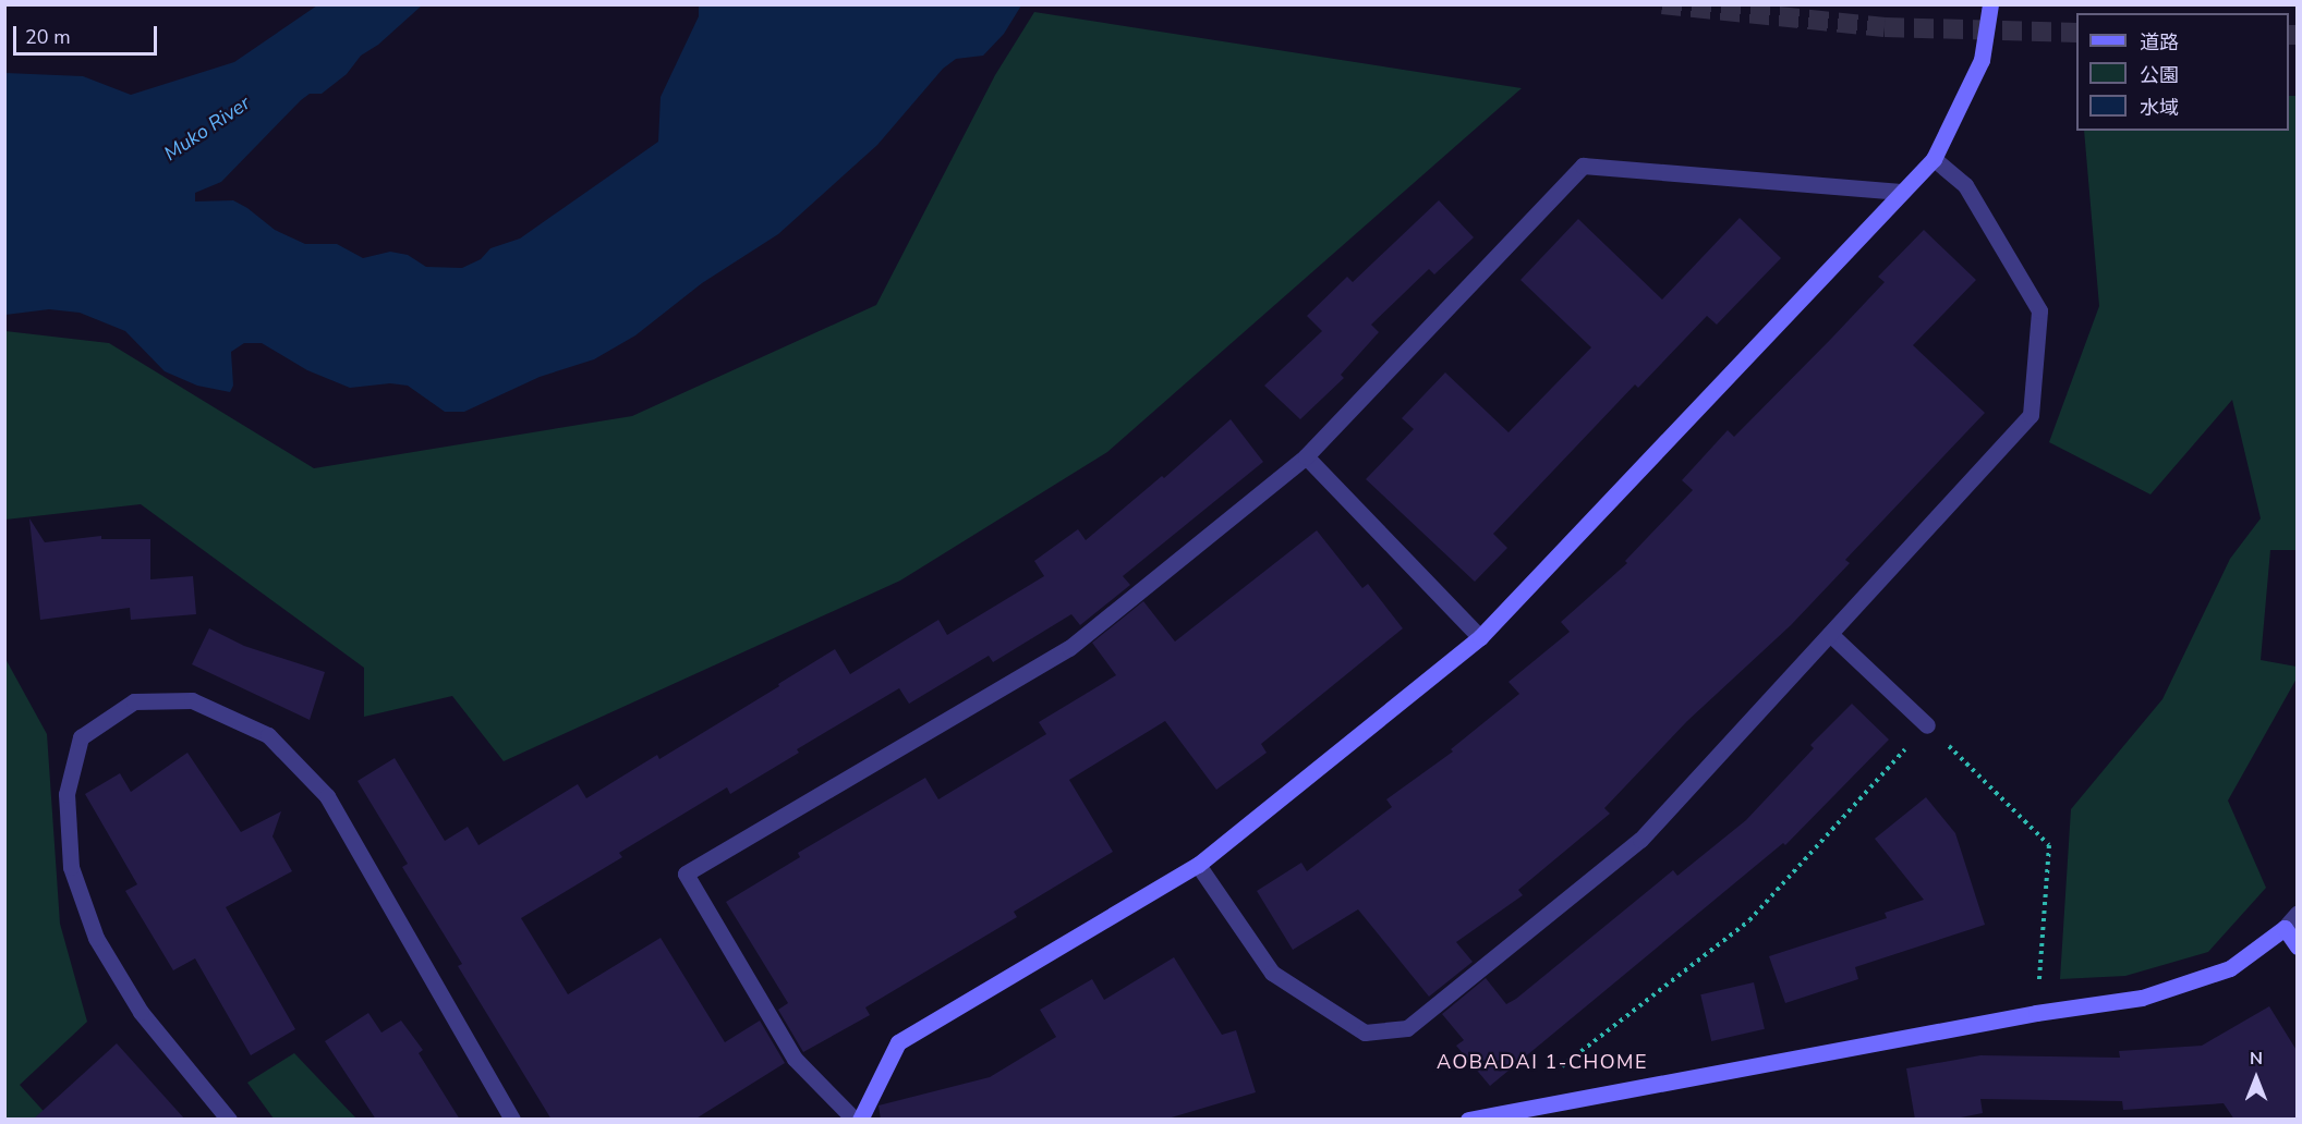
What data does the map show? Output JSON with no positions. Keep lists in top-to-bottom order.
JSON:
{
  "districts": ["AOBADAI 1-CHOME"],
  "water": ["Muko River"],
  "legend": ["道路", "公園", "水域"],
  "scale_bar": "20 m",
  "north": "top"
}
